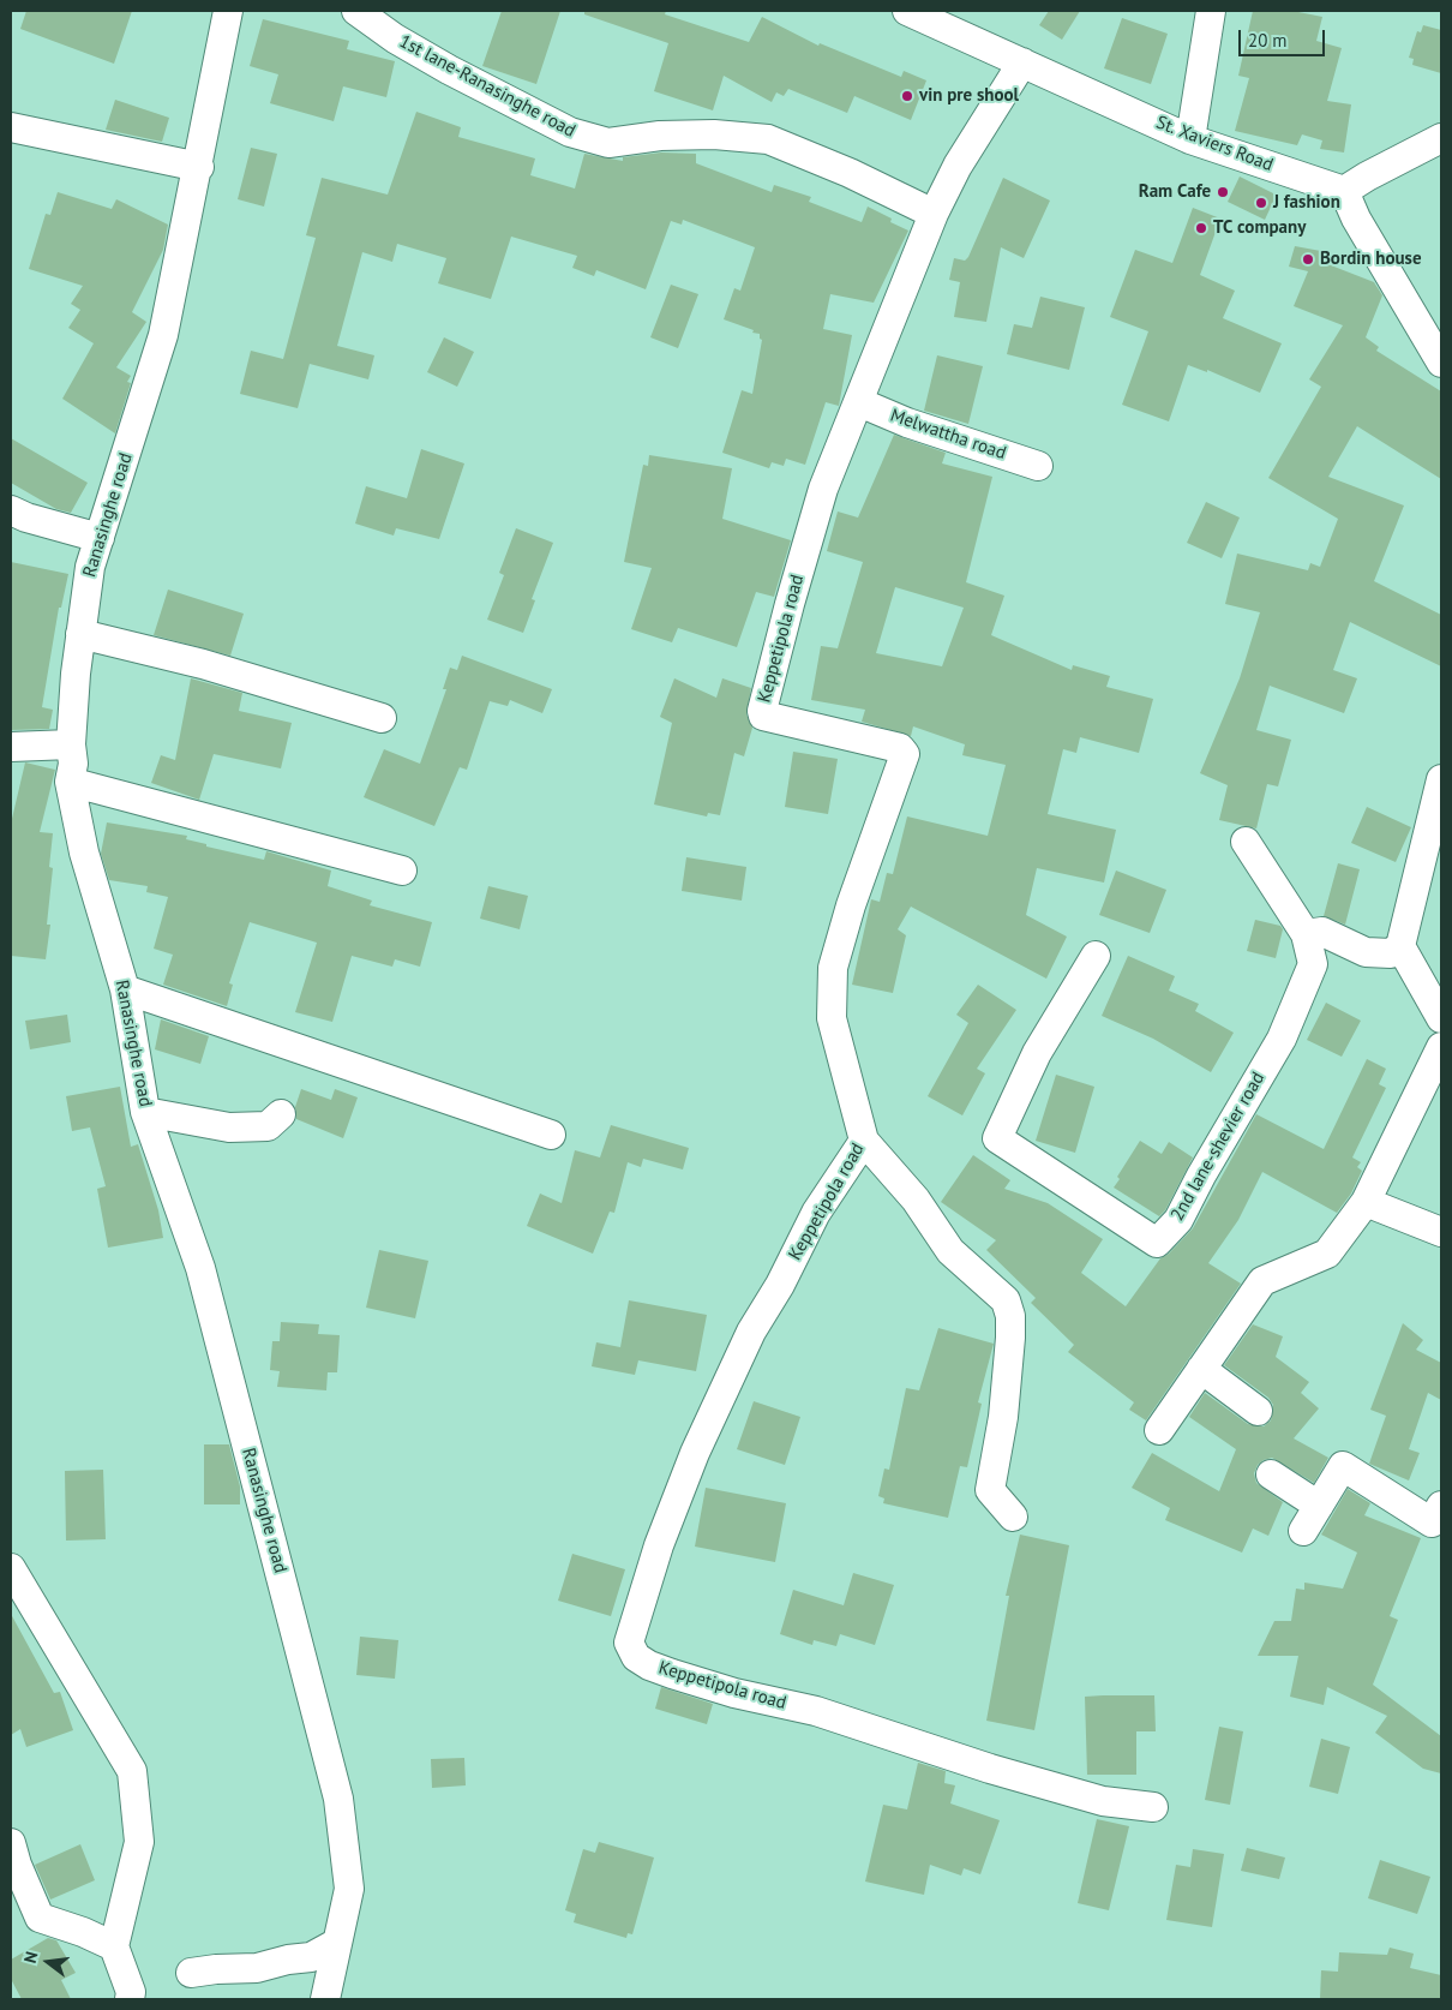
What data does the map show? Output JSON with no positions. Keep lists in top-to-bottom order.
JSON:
{
  "streets": {
    "street": [
      "1st lane-Ranasinghe road",
      "St. Xaviers Road",
      "Melwattha road",
      "Ranasinghe road",
      "Keppetipola road",
      "2nd lane-shevier road"
    ]
  },
  "crossings": [
    ["1st lane-Ranasinghe road", "Keppetipola road"],
    ["St. Xaviers Road", "Keppetipola road"],
    ["Melwattha road", "Keppetipola road"]
  ],
  "places": [
    "vin pre shool",
    "Ram Cafe",
    "J fashion",
    "TC company",
    "Bordin house"
  ],
  "scale_bar": "20 m",
  "north": "left"
}
